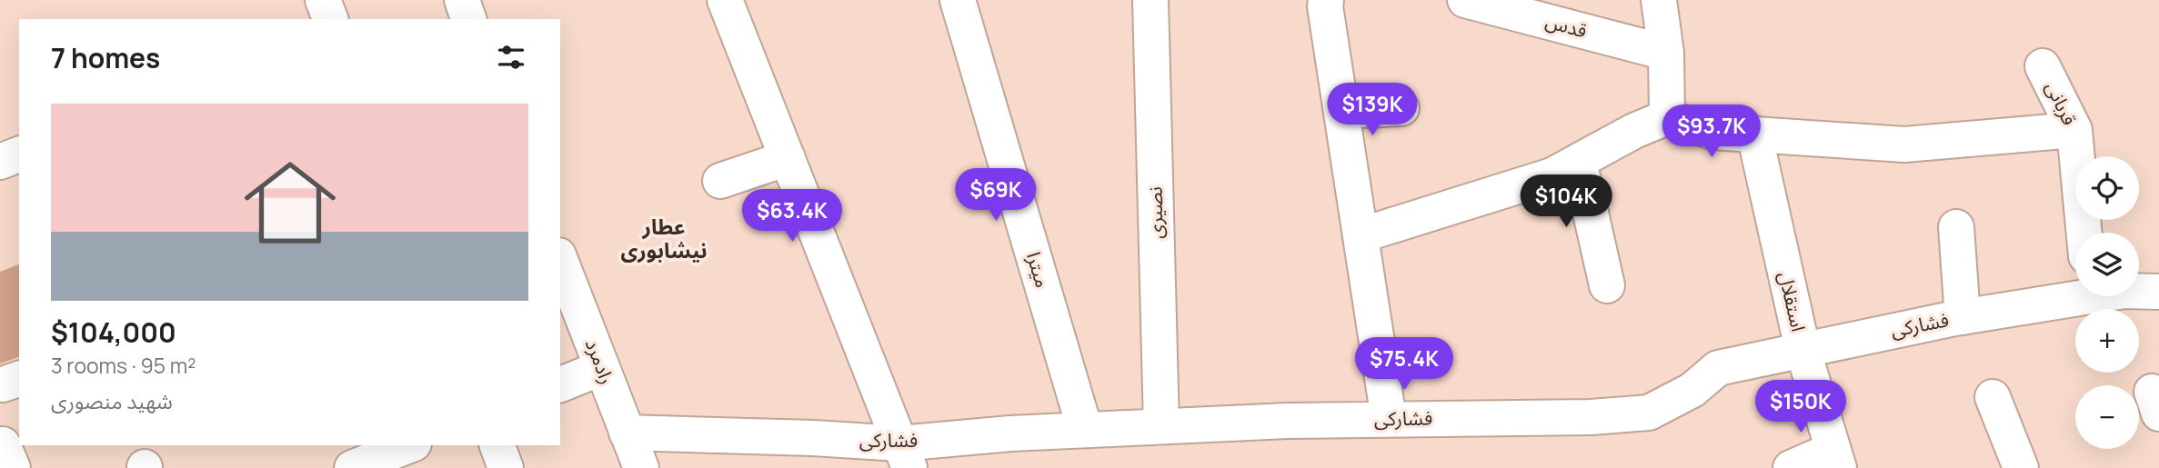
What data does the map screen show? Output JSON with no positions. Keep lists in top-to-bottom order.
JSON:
{
  "streets": {
    "street": [
      "قدس",
      "قربانی",
      "نصیری",
      "میترا",
      "استقلال",
      "فشارکی",
      "رادمرد"
    ]
  },
  "crossings": [
    ["نصیری", "فشارکی"],
    ["میترا", "فشارکی"],
    ["استقلال", "فشارکی"],
    ["فشارکی", "رادمرد"]
  ],
  "districts": ["عطار نیشابوری"],
  "page": {
    "heading": "7 homes",
    "price": [
      "$139K",
      "$93.7K",
      "$69K",
      "$104K",
      "$63.4K",
      "$75.4K",
      "$150K"
    ],
    "list": [
      {
        "name": "$104,000",
        "note": "3 rooms · 95 m² · شهید منصوری"
      }
    ],
    "map_buttons": ["+", "−"]
  }
}
